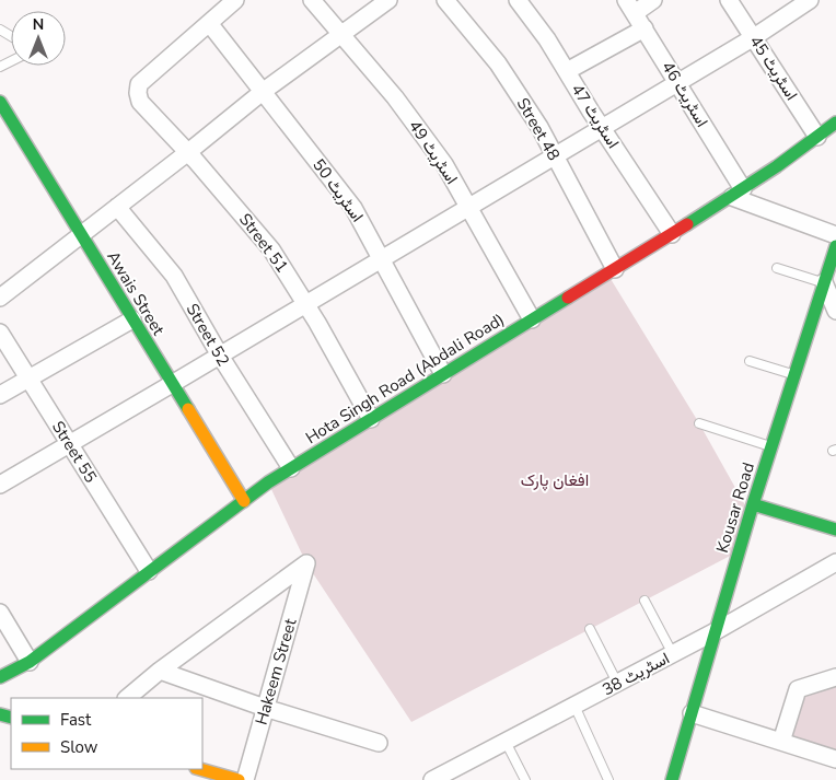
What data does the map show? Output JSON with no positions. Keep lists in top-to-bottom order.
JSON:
{
  "streets": {
    "street": [
      "اسٹریٹ 45",
      "اسٹریٹ 46",
      "اسٹریٹ 47",
      "Street 48",
      "اسٹریٹ 49",
      "اسٹریٹ 50",
      "Street 51",
      "Awais Street",
      "Street 52",
      "Hota Singh Road (Abdali Road)",
      "Street 55",
      "Kousar Road",
      "Hakeem Street",
      "اسٹریٹ 38"
    ]
  },
  "crossings": [
    ["اسٹریٹ 45", "Hota Singh Road (Abdali Road)"],
    ["اسٹریٹ 46", "Hota Singh Road (Abdali Road)"],
    ["اسٹریٹ 47", "Hota Singh Road (Abdali Road)"],
    ["Street 48", "Hota Singh Road (Abdali Road)"],
    ["اسٹریٹ 49", "Hota Singh Road (Abdali Road)"],
    ["اسٹریٹ 50", "Street 51"],
    ["اسٹریٹ 50", "Hota Singh Road (Abdali Road)"],
    ["Street 51", "Hota Singh Road (Abdali Road)"],
    ["Awais Street", "Hota Singh Road (Abdali Road)"],
    ["Street 52", "Hota Singh Road (Abdali Road)"],
    ["Hota Singh Road (Abdali Road)", "Street 55"],
    ["Kousar Road", "اسٹریٹ 38"]
  ],
  "parks": ["افغان پارک"],
  "legend": ["Fast", "Slow"],
  "north": "top"
}
